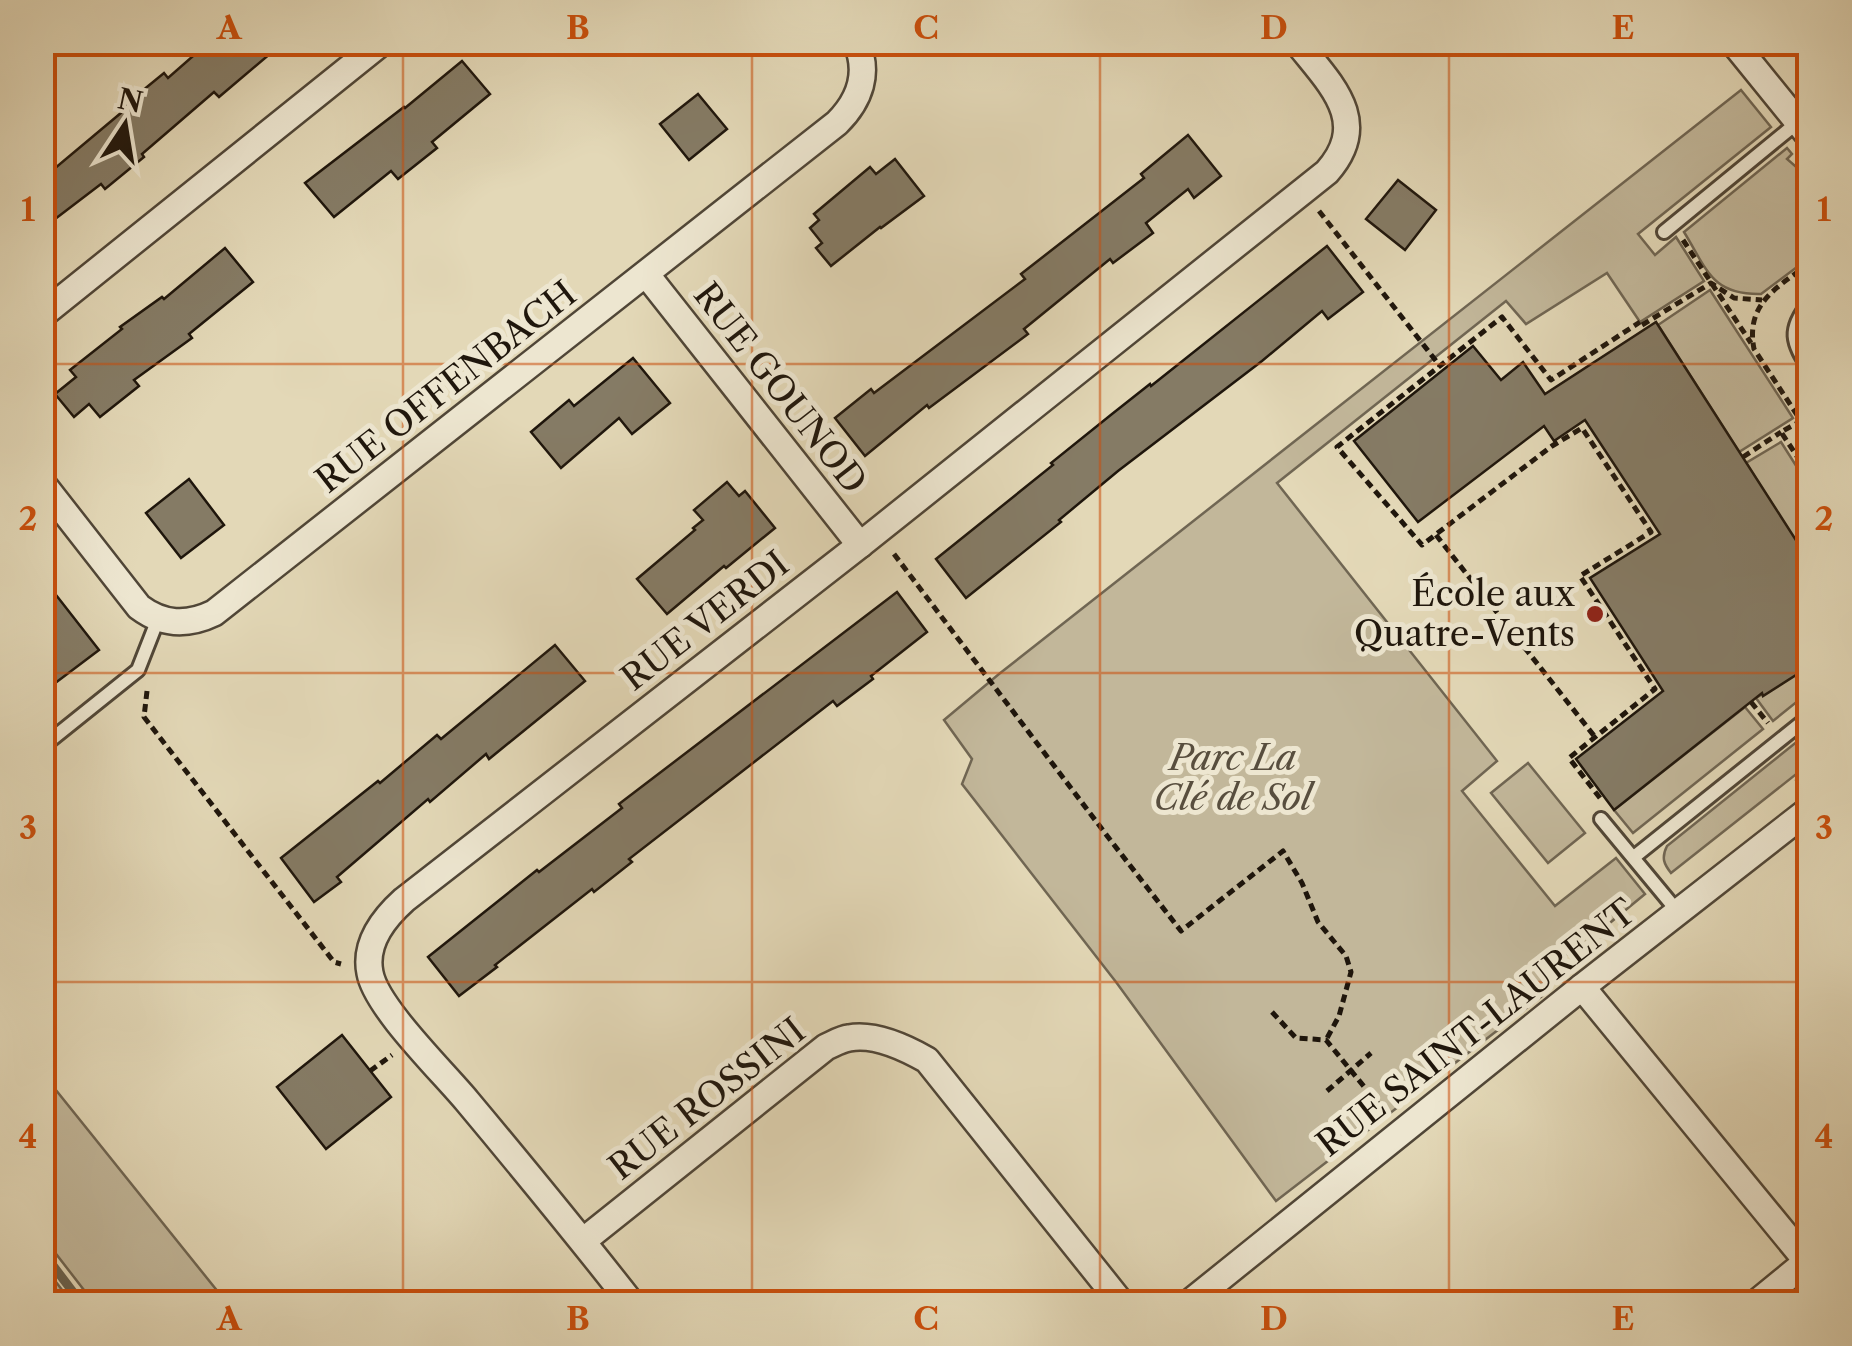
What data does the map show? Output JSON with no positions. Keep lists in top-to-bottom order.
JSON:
{
  "streets": {
    "street": [
      "RUE OFFENBACH",
      "RUE GOUNOD",
      "RUE VERDI",
      "RUE SAINT-LAURENT",
      "RUE ROSSINI"
    ]
  },
  "crossings": [
    ["RUE OFFENBACH", "RUE GOUNOD"],
    ["RUE GOUNOD", "RUE VERDI"]
  ],
  "parks": ["Parc La Clé de Sol"],
  "places": ["École aux Quatre-Vents"],
  "north": "top",
  "grid": {
    "columns": [
      "A",
      "B",
      "C",
      "D",
      "E"
    ],
    "rows": [
      "1",
      "2",
      "3",
      "4"
    ]
  }
}
